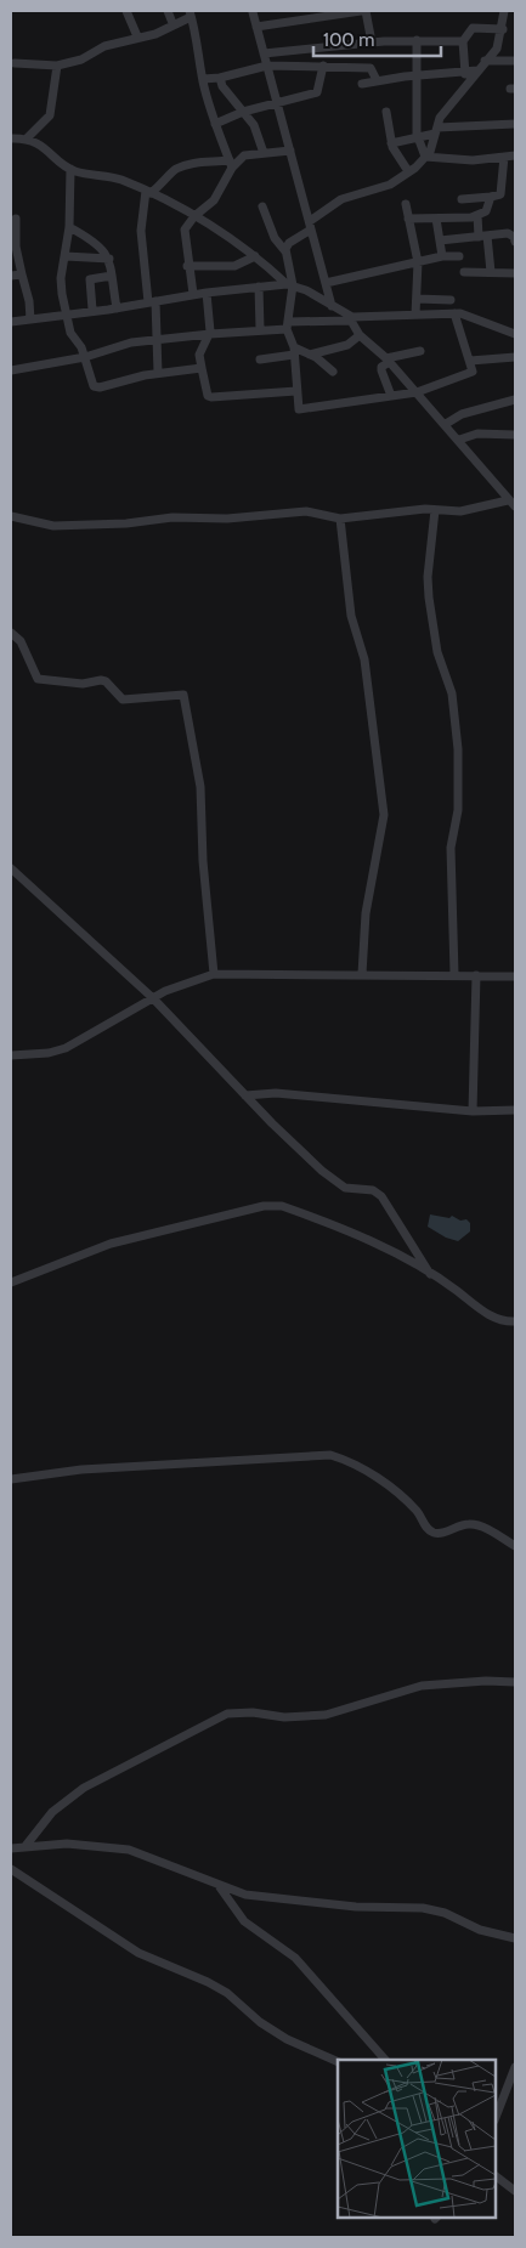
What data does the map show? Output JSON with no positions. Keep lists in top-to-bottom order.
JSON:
{
  "scale_bar": "100 m"
}
